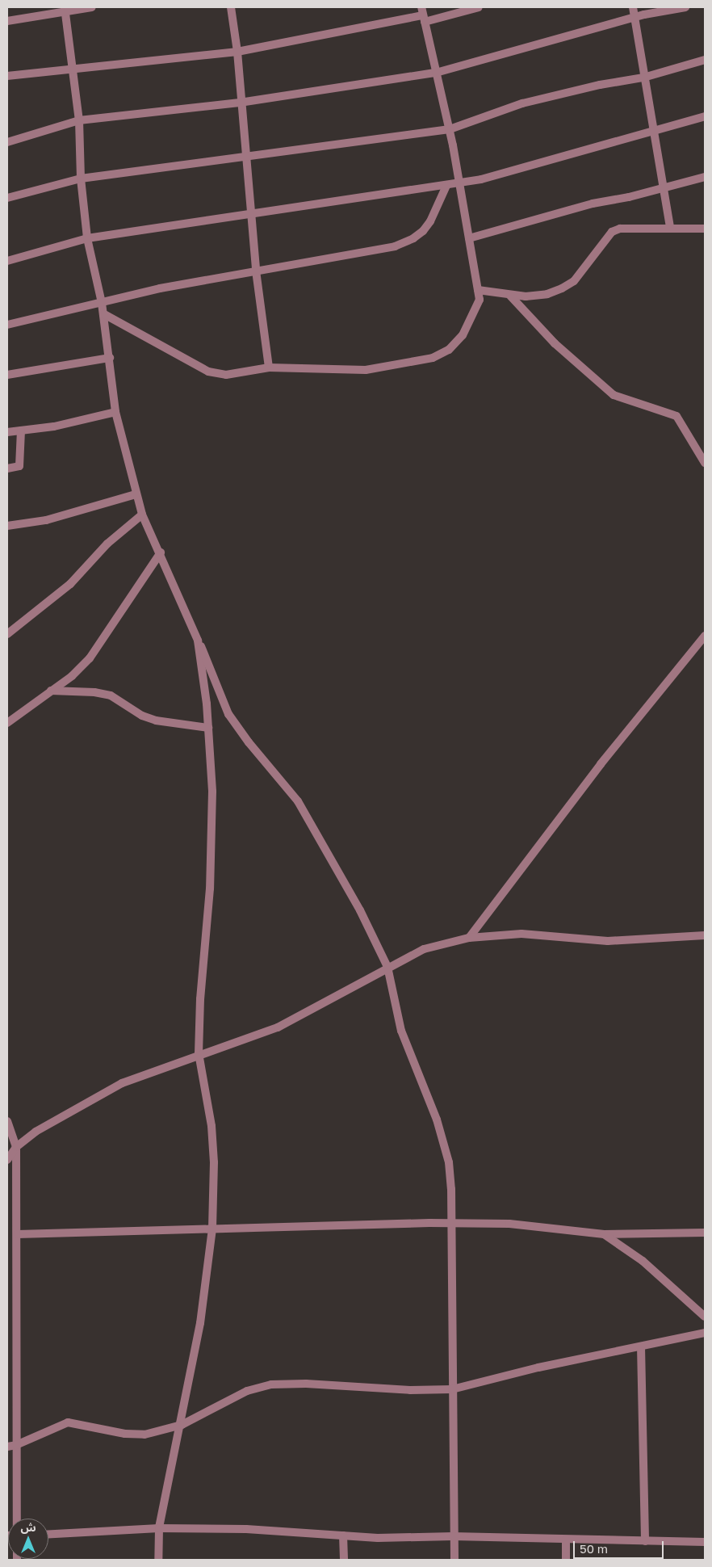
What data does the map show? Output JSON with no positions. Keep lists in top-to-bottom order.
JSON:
{
  "scale_bar": "50 m",
  "north": "top"
}
